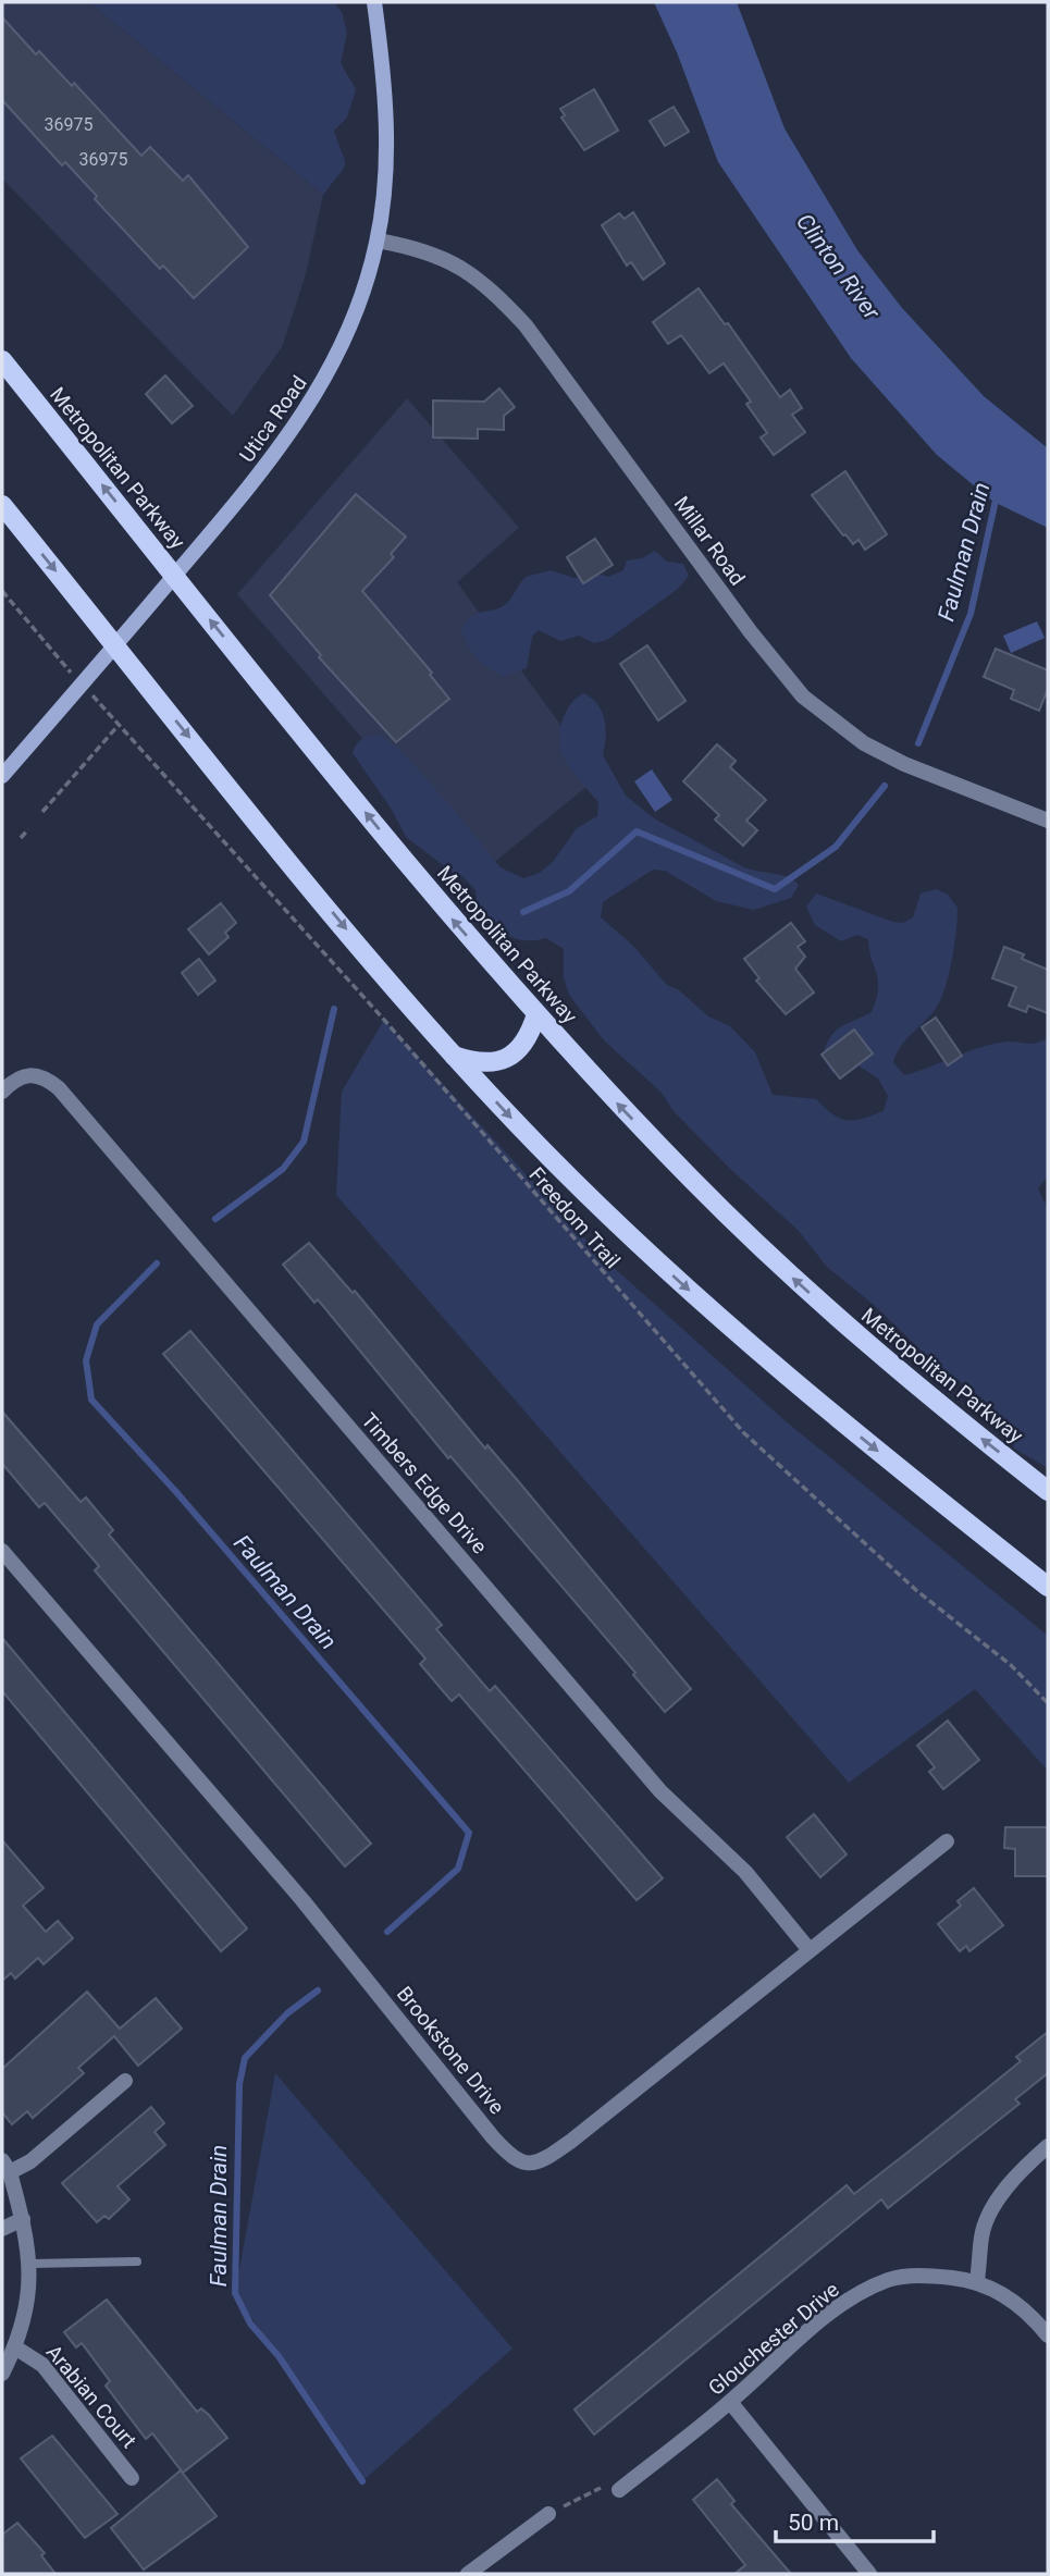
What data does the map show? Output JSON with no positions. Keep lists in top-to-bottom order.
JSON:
{
  "streets": {
    "main road": ["Metropolitan Parkway"],
    "street": [
      "Utica Road",
      "Millar Road",
      "Timbers Edge Drive",
      "Brookstone Drive",
      "Glouchester Drive",
      "Arabian Court"
    ],
    "path": ["Freedom Trail"]
  },
  "crossings": [
    ["Utica Road", "Metropolitan Parkway"],
    ["Utica Road", "Millar Road"],
    ["Timbers Edge Drive", "Brookstone Drive"]
  ],
  "water": ["Clinton River", "Faulman Drain"],
  "house_numbers": ["36975", "36975"],
  "scale_bar": "50 m"
}
